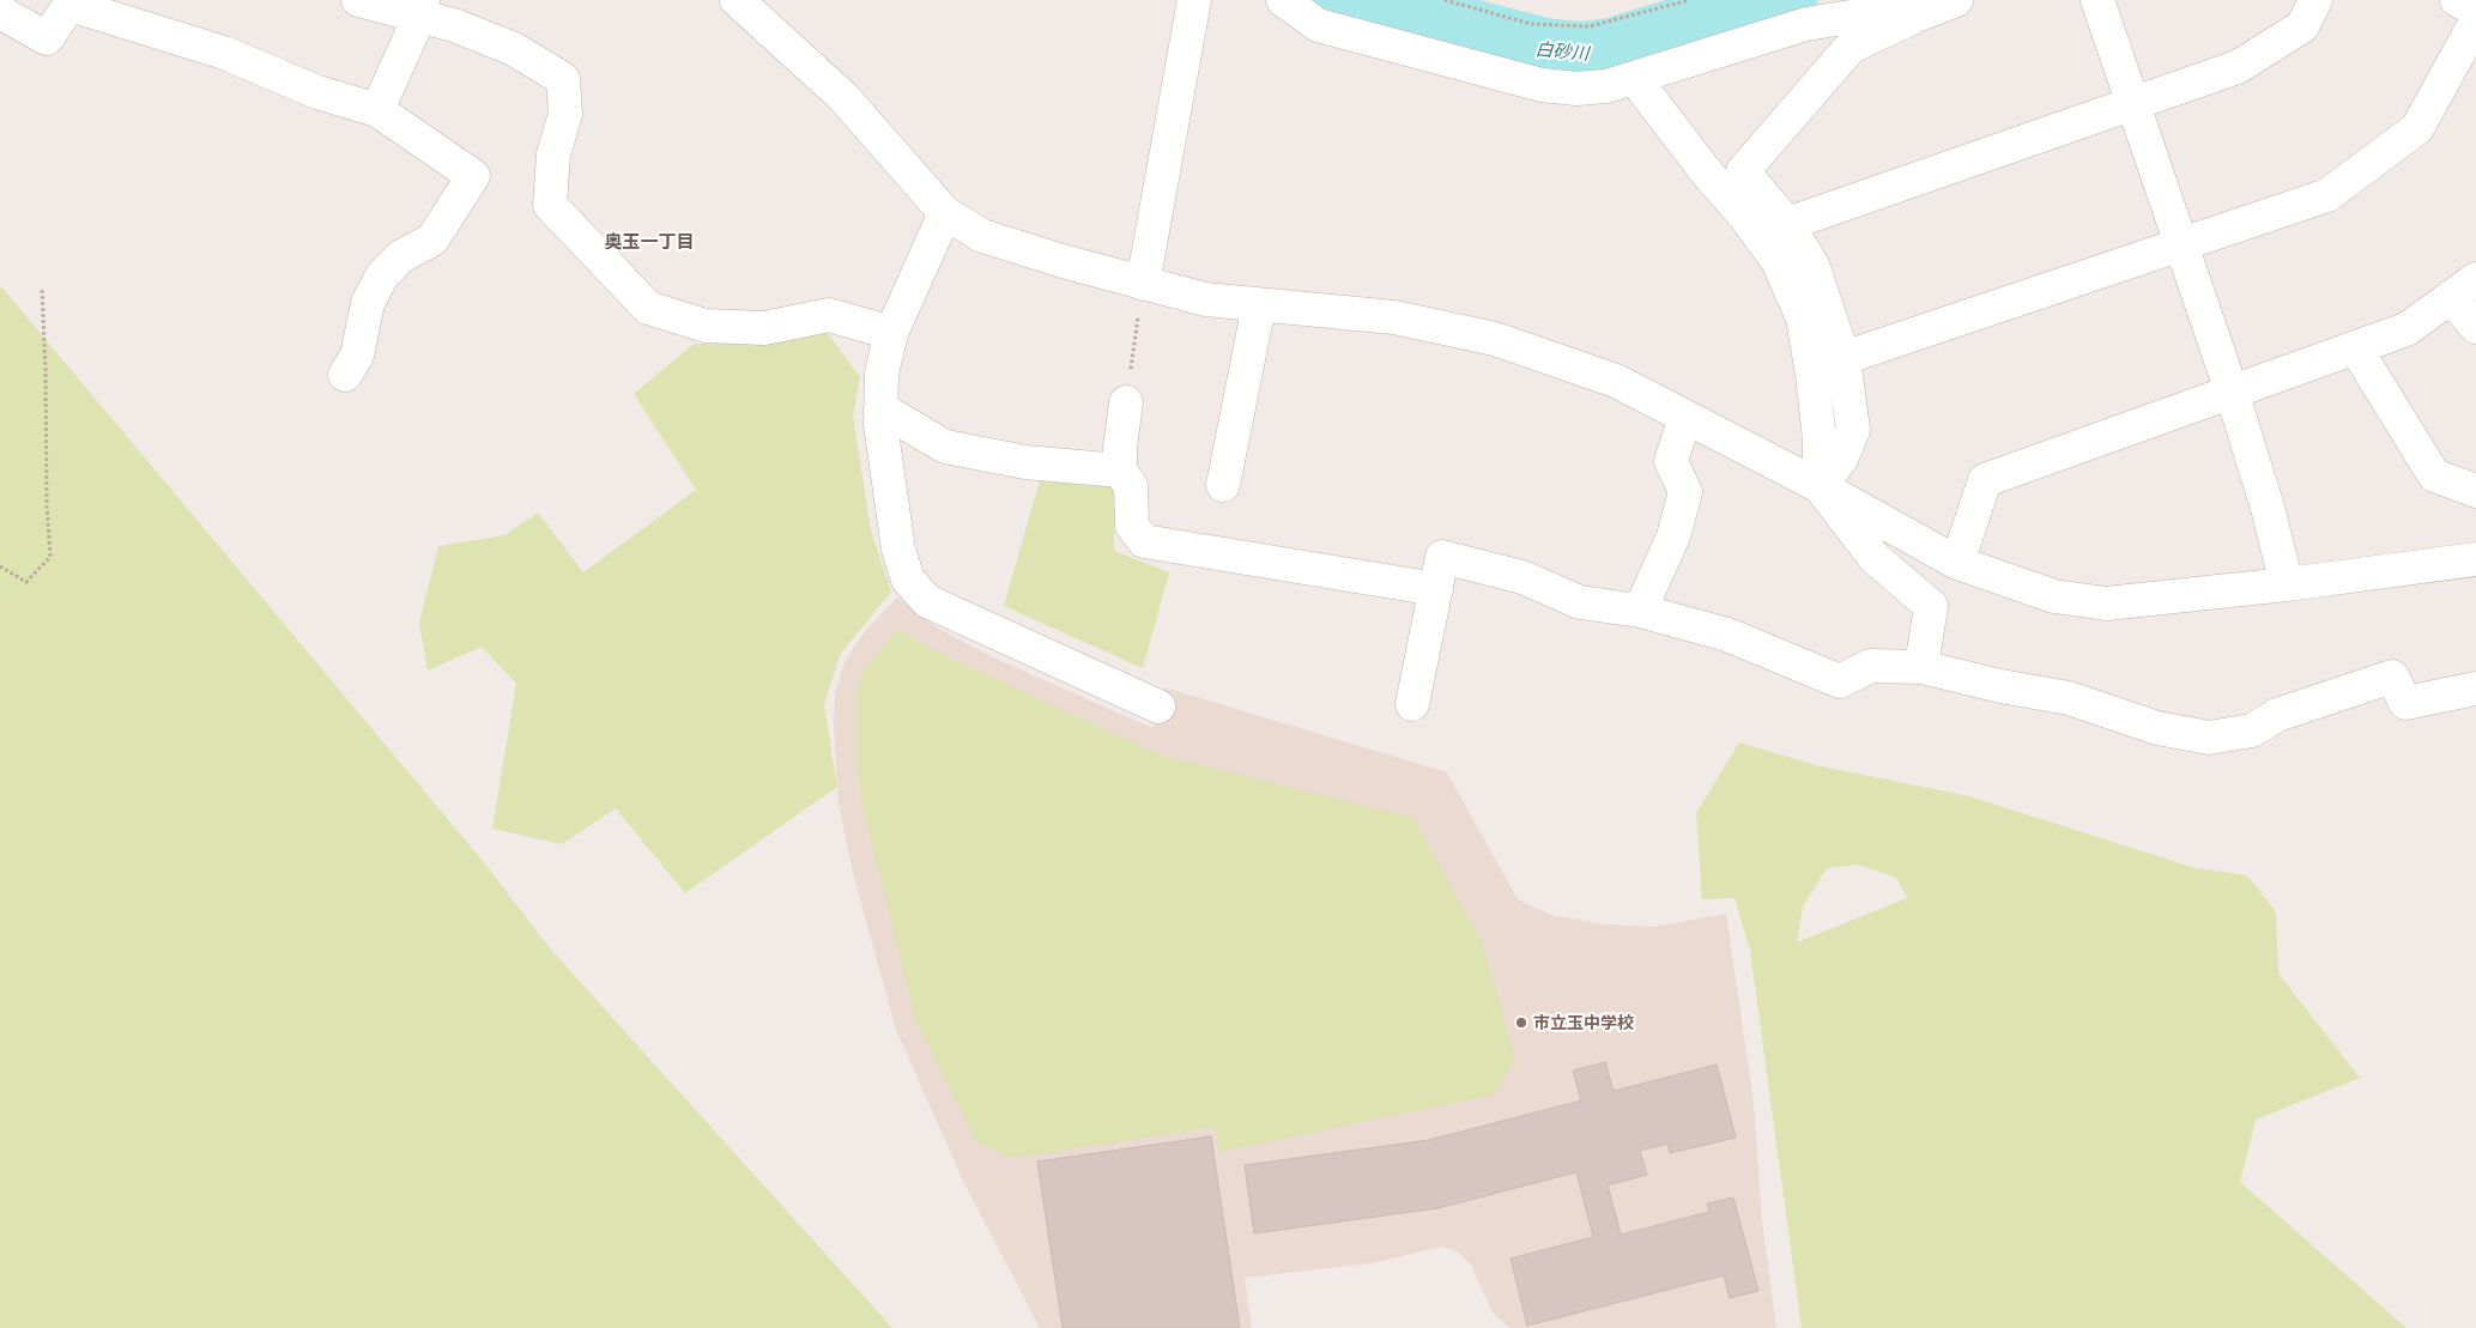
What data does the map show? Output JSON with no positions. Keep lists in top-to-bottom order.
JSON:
{
  "districts": ["奥玉一丁目"],
  "water": ["白砂川"],
  "places": ["市立玉中学校"]
}
